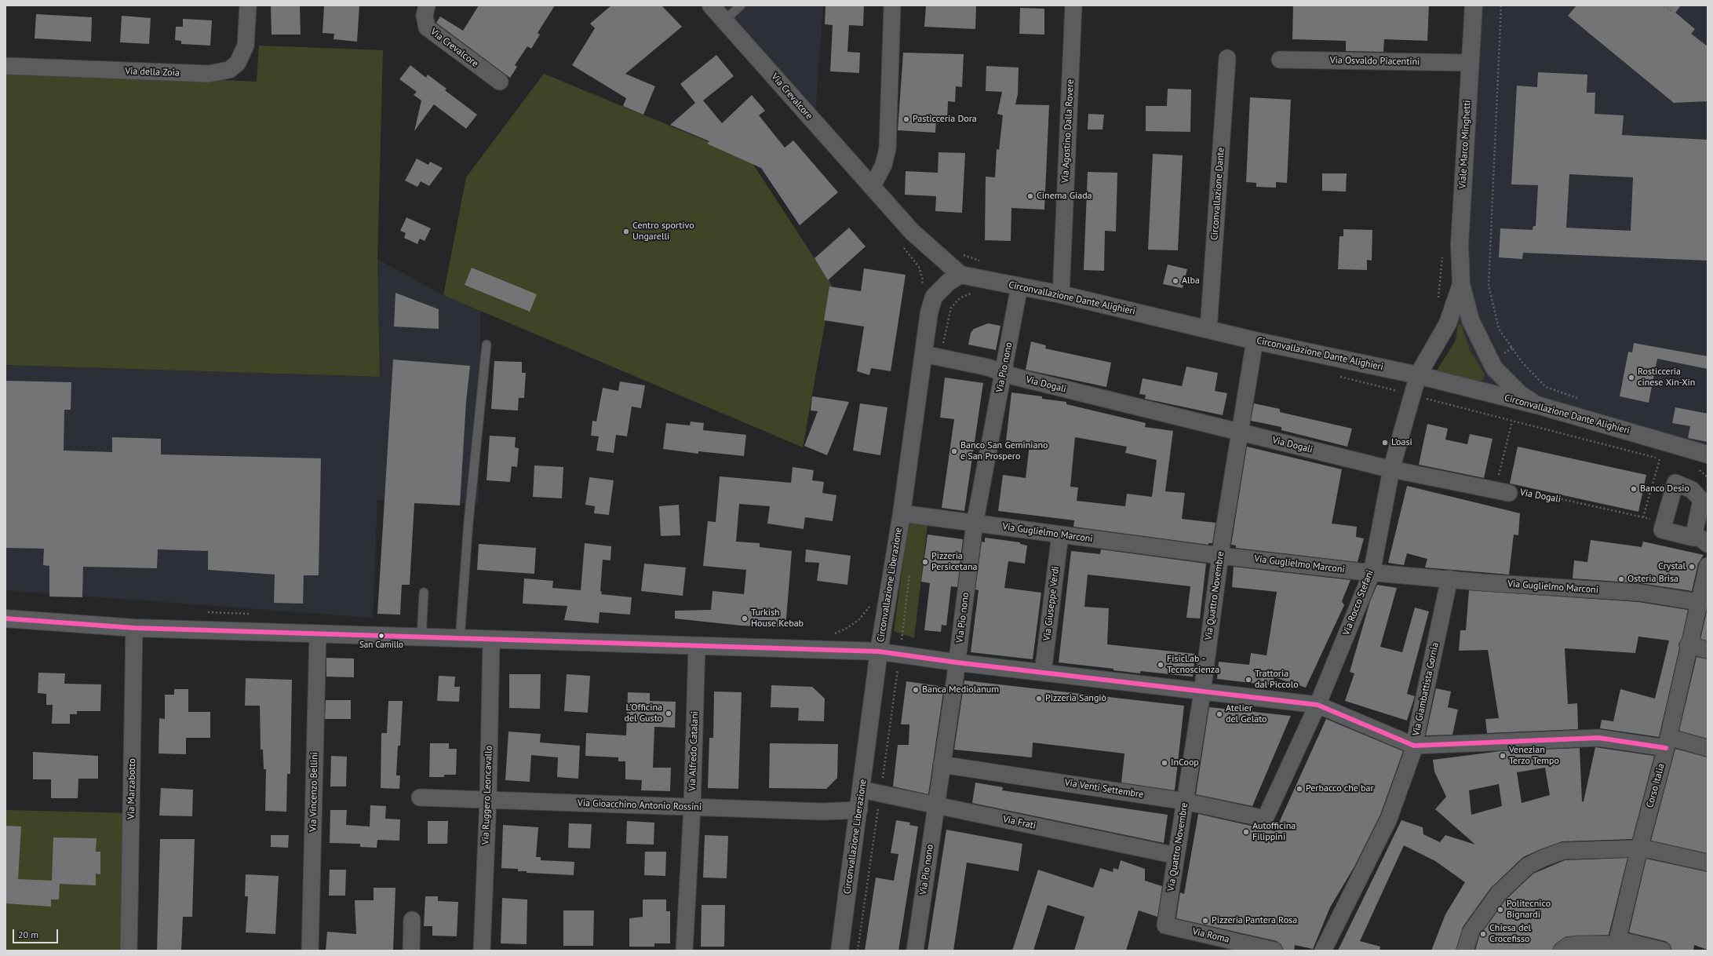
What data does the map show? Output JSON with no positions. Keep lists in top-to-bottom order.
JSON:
{
  "streets": {
    "main road": [
      "Via Crevalcore",
      "Viale Marco Minghetti",
      "Circonvallazione Dante Alighieri",
      "Circonvallazione Liberazione"
    ],
    "street": [
      "Via Osvaldo Piacentini",
      "Via della Zoia",
      "Via Agostino Dalla Rovere",
      "Circonvallazione Dante",
      "Via Pio nono",
      "Via Dogali",
      "Via Guglielmo Marconi",
      "Via Quattro Novembre",
      "Via Rocco Stefani",
      "Via Giuseppe Verdi",
      "Via Giambattista Gornia",
      "Via Alfredo Catalani",
      "Corso Italia",
      "Via Marzabotto",
      "Via Venti Settembre",
      "Via Vincenzo Bellini",
      "Via Ruggero Leoncavallo",
      "Via Gioacchino Antonio Rossini",
      "Via Frati",
      "Via Roma"
    ]
  },
  "crossings": [
    ["Via Crevalcore", "Circonvallazione Dante Alighieri"],
    ["Via Crevalcore", "Circonvallazione Liberazione"],
    ["Via Osvaldo Piacentini", "Viale Marco Minghetti"],
    ["Via Agostino Dalla Rovere", "Circonvallazione Dante Alighieri"],
    ["Viale Marco Minghetti", "Circonvallazione Dante Alighieri"],
    ["Viale Marco Minghetti", "Via Rocco Stefani"],
    ["Circonvallazione Dante", "Circonvallazione Dante Alighieri"],
    ["Circonvallazione Dante Alighieri", "Via Pio nono"],
    ["Circonvallazione Dante Alighieri", "Circonvallazione Liberazione"],
    ["Circonvallazione Dante Alighieri", "Via Quattro Novembre"],
    ["Circonvallazione Dante Alighieri", "Via Rocco Stefani"],
    ["Via Pio nono", "Via Dogali"],
    ["Via Pio nono", "Via Guglielmo Marconi"],
    ["Via Pio nono", "Via Venti Settembre"],
    ["Via Pio nono", "Via Frati"],
    ["Via Dogali", "Circonvallazione Liberazione"],
    ["Via Dogali", "Via Quattro Novembre"],
    ["Via Dogali", "Via Rocco Stefani"],
    ["Via Guglielmo Marconi", "Circonvallazione Liberazione"],
    ["Via Guglielmo Marconi", "Via Quattro Novembre"],
    ["Via Guglielmo Marconi", "Via Rocco Stefani"],
    ["Via Guglielmo Marconi", "Via Giuseppe Verdi"],
    ["Via Guglielmo Marconi", "Via Giambattista Gornia"],
    ["Via Guglielmo Marconi", "Corso Italia"],
    ["Circonvallazione Liberazione", "Via Gioacchino Antonio Rossini"],
    ["Circonvallazione Liberazione", "Via Frati"],
    ["Via Quattro Novembre", "Via Venti Settembre"],
    ["Via Quattro Novembre", "Via Frati"],
    ["Via Quattro Novembre", "Via Roma"],
    ["Via Rocco Stefani", "Via Venti Settembre"],
    ["Via Alfredo Catalani", "Via Gioacchino Antonio Rossini"],
    ["Via Ruggero Leoncavallo", "Via Gioacchino Antonio Rossini"]
  ],
  "places": [
    "Pasticceria Dora",
    "Cinema Giada",
    "Centro sportivo Ungarelli",
    "Alba",
    "Rosticceria cinese Xin-Xin",
    "L'oasi",
    "Banco San Geminiano e San Prospero",
    "Banco Desio",
    "Pizzeria Persicetana",
    "Crystal",
    "Osteria Brisa",
    "Turkish House Kebab",
    "San Camillo",
    "FisicLab - Tecnoscienza",
    "Trattoria dal Piccolo",
    "Banca Mediolanum",
    "Pizzeria Sangiò",
    "L'Officina del Gusto",
    "Atelier del Gelato",
    "Venezian Terzo Tempo",
    "InCoop",
    "Perbacco che bar",
    "Autofficina Filippini",
    "Politecnico Bignardi",
    "Pizzeria Pantera Rosa",
    "Chiesa del Crocefisso"
  ],
  "scale_bar": "20 m"
}
